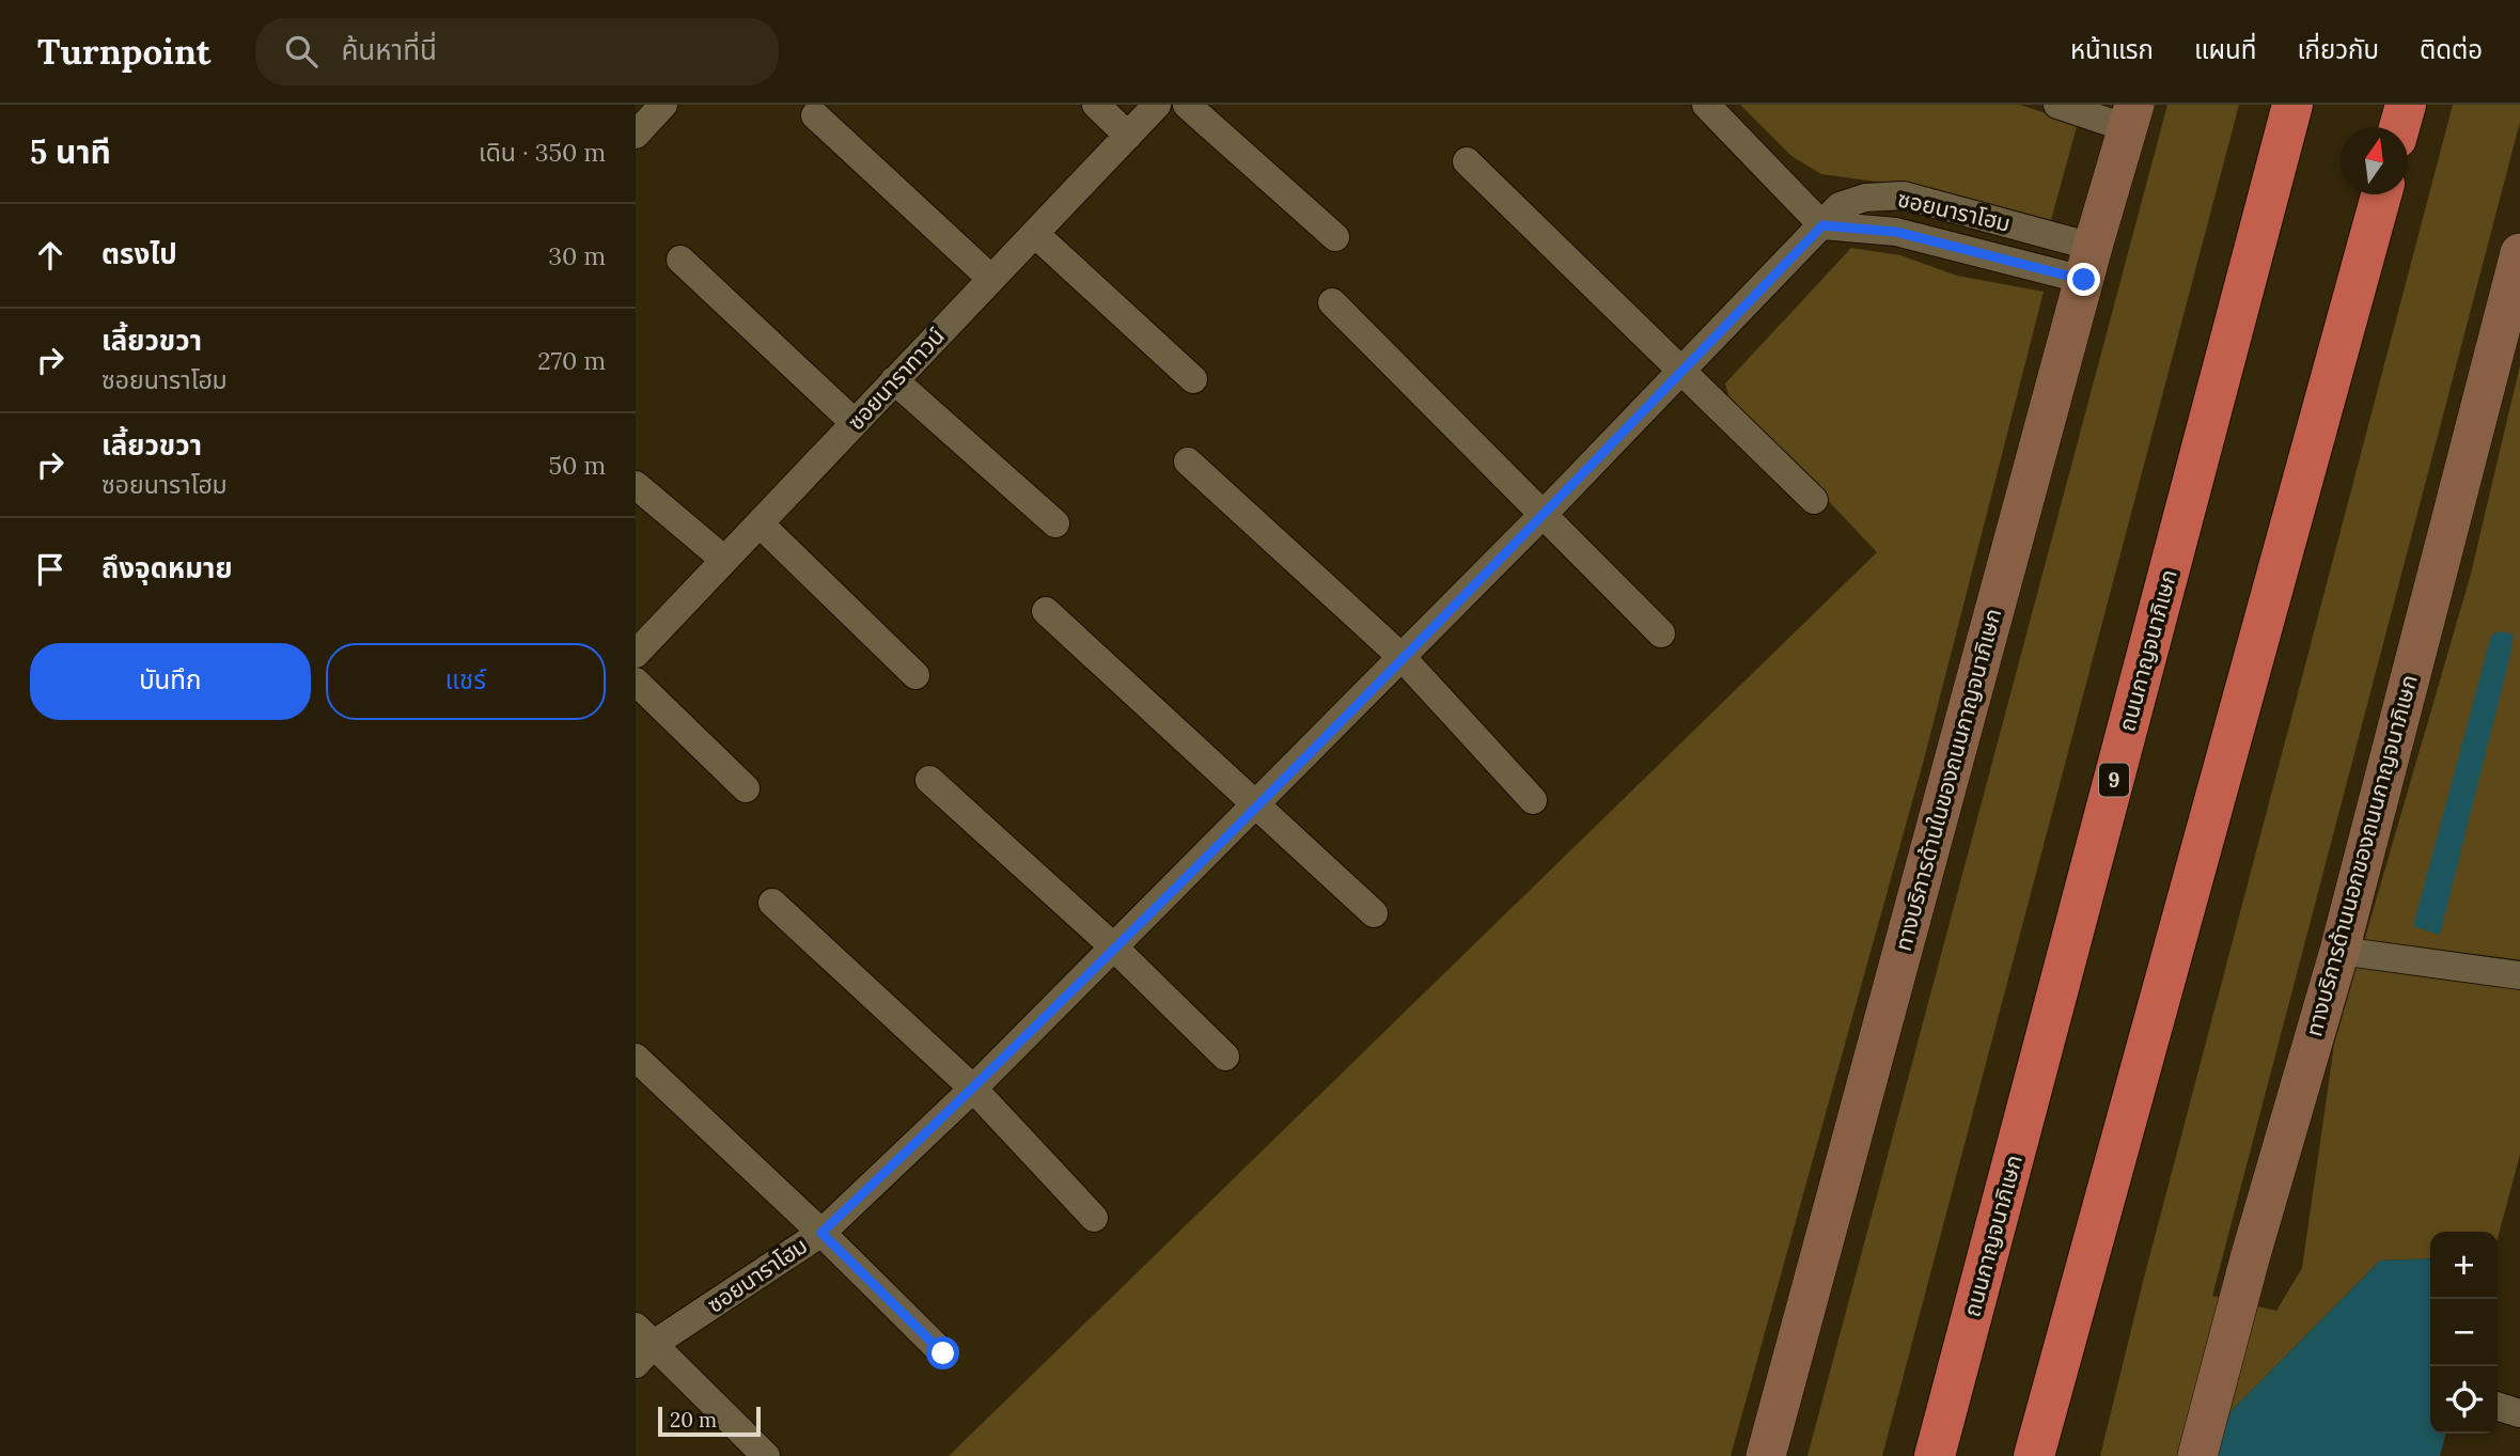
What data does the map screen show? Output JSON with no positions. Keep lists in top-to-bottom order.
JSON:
{
  "streets": {
    "highway": ["ถนนกาญจนาภิเษก", "9"],
    "main road": ["ทางบริการด้านในของถนนกาญจนาภิเษก", "ทางบริการด้านนอกของถนนกาญจนาภิเษก"],
    "street": ["ซอยนาราโฮม", "ซอยนาราทาวน์"]
  },
  "crossings": [
    ["ซอยนาราโฮม", "ทางบริการด้านในของถนนกาญจนาภิเษก"]
  ],
  "scale_bar": "20 m",
  "north": "top",
  "page": {
    "header": "Turnpoint",
    "search": "ค้นหาที่นี่",
    "nav": [
      "หน้าแรก",
      "แผนที่",
      "เกี่ยวกับ",
      "ติดต่อ"
    ],
    "heading": ["5 นาที", "เดิน · 350 m"],
    "list": [
      ["ตรงไป", "30 m"],
      ["เลี้ยวขวา", "ซอยนาราโฮม", "270 m"],
      ["เลี้ยวขวา", "ซอยนาราโฮม", "50 m"],
      "ถึงจุดหมาย"
    ],
    "buttons": ["บันทึก", "แชร์"],
    "map_buttons": ["+", "−"],
    "scale": "20 m"
  }
}
